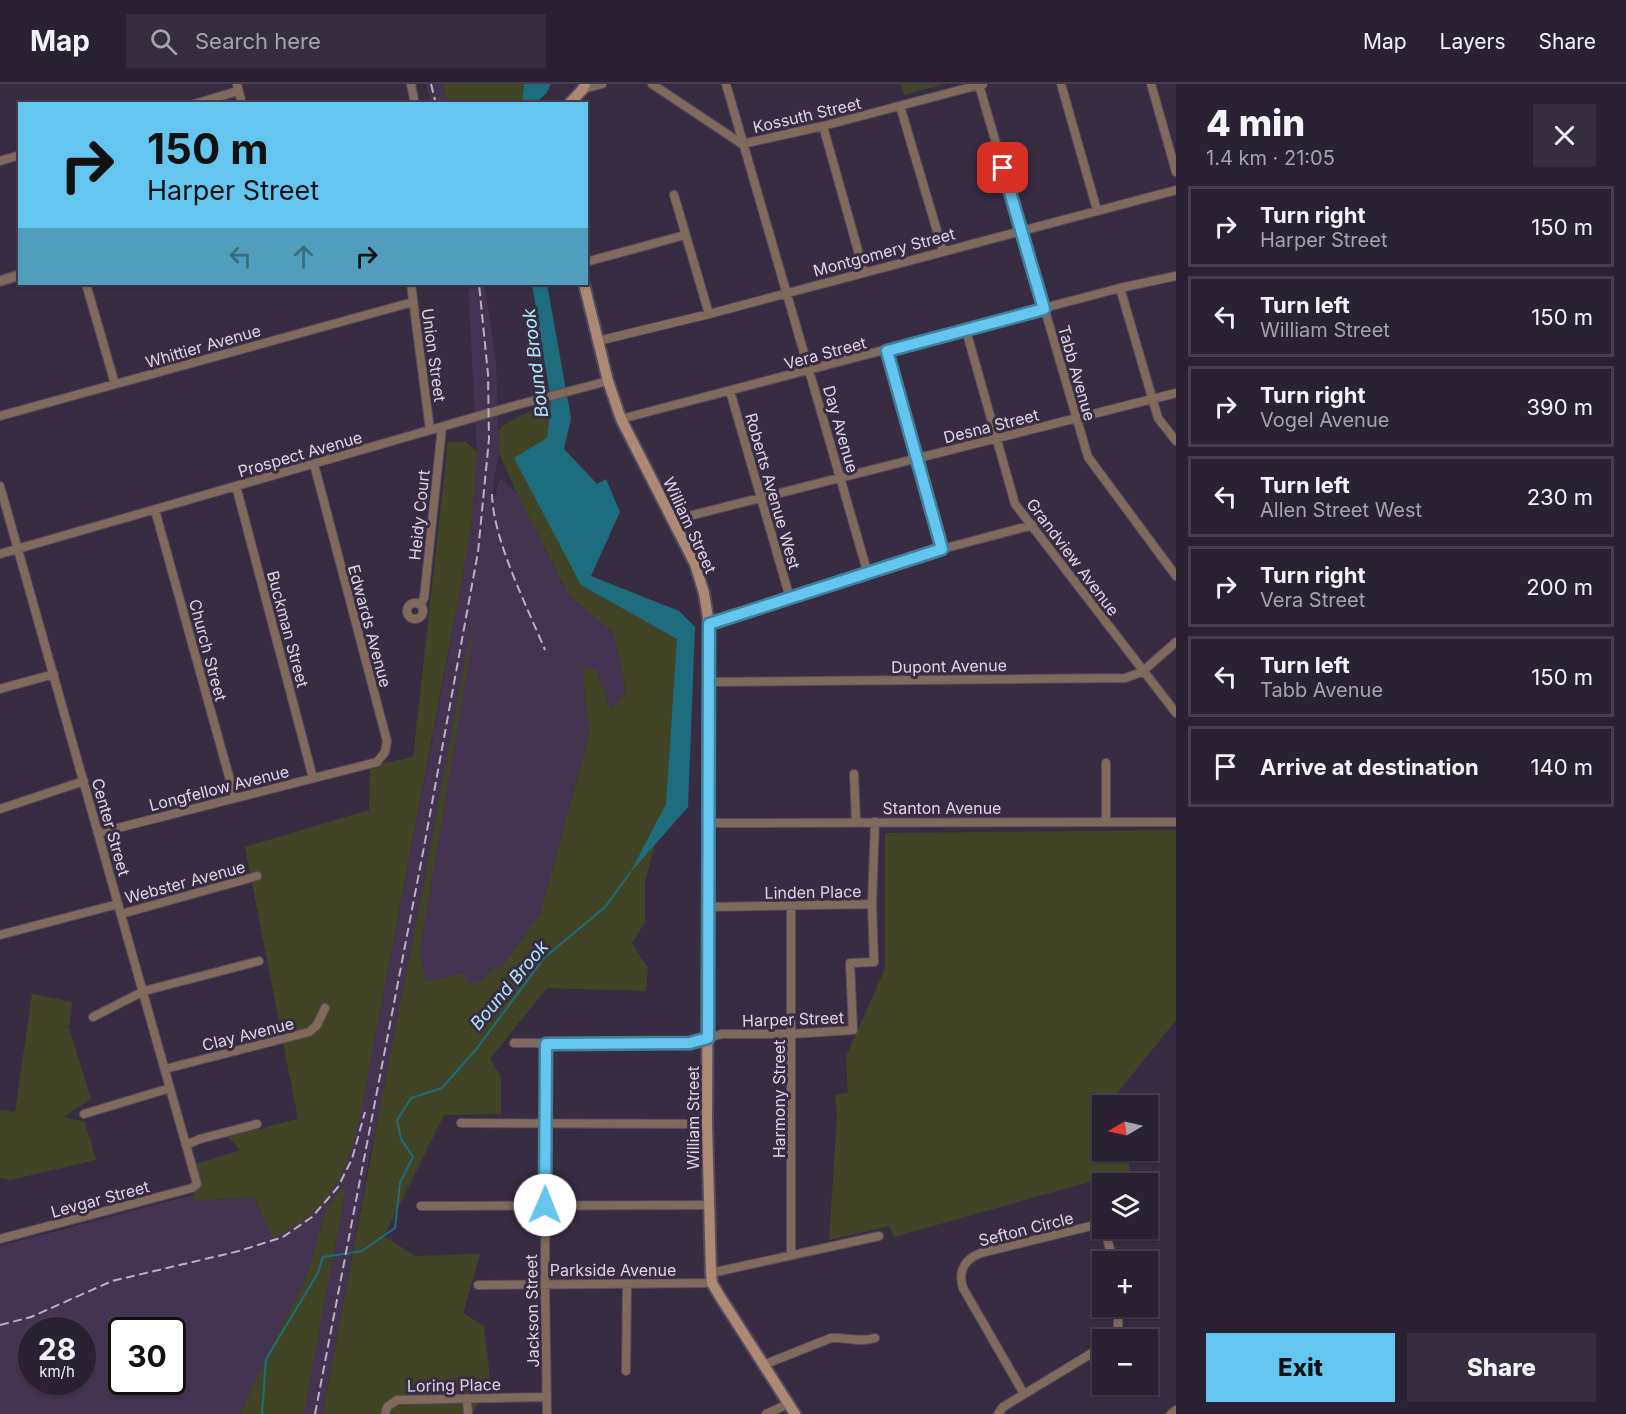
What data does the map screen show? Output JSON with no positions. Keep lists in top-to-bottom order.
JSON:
{
  "streets": {
    "main road": ["William Street"],
    "street": [
      "Kossuth Street",
      "Montgomery Street",
      "Whittier Avenue",
      "Vera Street",
      "Union Street",
      "Tabb Avenue",
      "Desna Street",
      "Day Avenue",
      "Prospect Avenue",
      "Roberts Avenue West",
      "Heidy Court",
      "Grandview Avenue",
      "Edwards Avenue",
      "Buckman Street",
      "Church Street",
      "Dupont Avenue",
      "Longfellow Avenue",
      "Stanton Avenue",
      "Center Street",
      "Webster Avenue",
      "Linden Place",
      "Harper Street",
      "Clay Avenue",
      "Harmony Street",
      "Levgar Street",
      "Sefton Circle",
      "Parkside Avenue",
      "Jackson Street",
      "Loring Place"
    ]
  },
  "crossings": [
    ["Kossuth Street", "Tabb Avenue"],
    ["Kossuth Street", "Day Avenue"],
    ["Montgomery Street", "Tabb Avenue"],
    ["Montgomery Street", "Day Avenue"],
    ["Montgomery Street", "William Street"],
    ["Whittier Avenue", "Union Street"],
    ["Vera Street", "Tabb Avenue"],
    ["Vera Street", "Day Avenue"],
    ["Vera Street", "Roberts Avenue West"],
    ["Vera Street", "William Street"],
    ["Vera Street", "Grandview Avenue"],
    ["Union Street", "Prospect Avenue"],
    ["Tabb Avenue", "Desna Street"],
    ["Desna Street", "Day Avenue"],
    ["Desna Street", "Roberts Avenue West"],
    ["Desna Street", "William Street"],
    ["Desna Street", "Grandview Avenue"],
    ["Prospect Avenue", "Heidy Court"],
    ["Prospect Avenue", "William Street"],
    ["Prospect Avenue", "Edwards Avenue"],
    ["Prospect Avenue", "Buckman Street"],
    ["Prospect Avenue", "Church Street"],
    ["Prospect Avenue", "Center Street"],
    ["William Street", "Dupont Avenue"],
    ["William Street", "Stanton Avenue"],
    ["William Street", "Linden Place"],
    ["William Street", "Harper Street"],
    ["William Street", "Parkside Avenue"],
    ["Grandview Avenue", "Dupont Avenue"],
    ["Edwards Avenue", "Longfellow Avenue"],
    ["Buckman Street", "Longfellow Avenue"],
    ["Church Street", "Longfellow Avenue"],
    ["Longfellow Avenue", "Center Street"],
    ["Stanton Avenue", "Linden Place"],
    ["Center Street", "Webster Avenue"],
    ["Center Street", "Clay Avenue"],
    ["Center Street", "Levgar Street"],
    ["Linden Place", "Harper Street"],
    ["Linden Place", "Harmony Street"],
    ["Harper Street", "Harmony Street"],
    ["Harper Street", "Jackson Street"],
    ["Harmony Street", "Parkside Avenue"],
    ["Parkside Avenue", "Jackson Street"],
    ["Jackson Street", "Loring Place"]
  ],
  "water": ["Bound Brook"],
  "north": "left",
  "page": {
    "header": "Map",
    "search": "Search here",
    "nav": ["Map", "Layers", "Share"],
    "heading": ["4 min", "1.4 km · 21:05"],
    "turn": ["150 m", "Harper Street"],
    "list": [
      {
        "name": "Turn right",
        "note": "Harper Street",
        "value": "150 m"
      },
      {
        "name": "Turn left",
        "note": "William Street",
        "value": "150 m"
      },
      {
        "name": "Turn right",
        "note": "Vogel Avenue",
        "value": "390 m"
      },
      {
        "name": "Turn left",
        "note": "Allen Street West",
        "value": "230 m"
      },
      {
        "name": "Turn right",
        "note": "Vera Street",
        "value": "200 m"
      },
      {
        "name": "Turn left",
        "note": "Tabb Avenue",
        "value": "150 m"
      },
      {
        "name": "Arrive at destination",
        "value": "140 m"
      }
    ],
    "map_buttons": ["+", "−"],
    "speed": "28 km/h",
    "limit": "30",
    "buttons": ["Exit", "Share"]
  }
}
